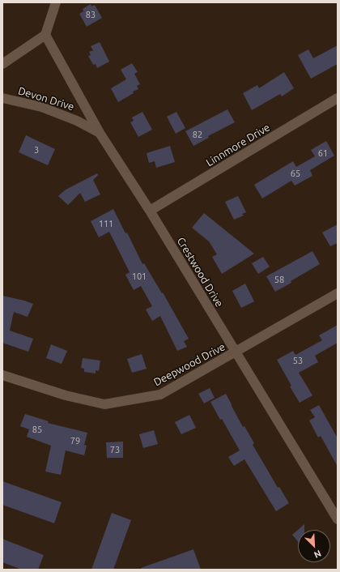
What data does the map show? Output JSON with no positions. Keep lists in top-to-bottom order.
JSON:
{
  "streets": {
    "street": [
      "Devon Drive",
      "Linnmore Drive",
      "Crestwood Drive",
      "Deepwood Drive"
    ]
  },
  "crossings": [
    ["Devon Drive", "Crestwood Drive"],
    ["Linnmore Drive", "Crestwood Drive"],
    ["Crestwood Drive", "Deepwood Drive"]
  ],
  "house_numbers": [
    "83",
    "82",
    "3",
    "61",
    "65",
    "111",
    "101",
    "58",
    "53",
    "85",
    "79",
    "73"
  ],
  "north": "bottom right"
}
